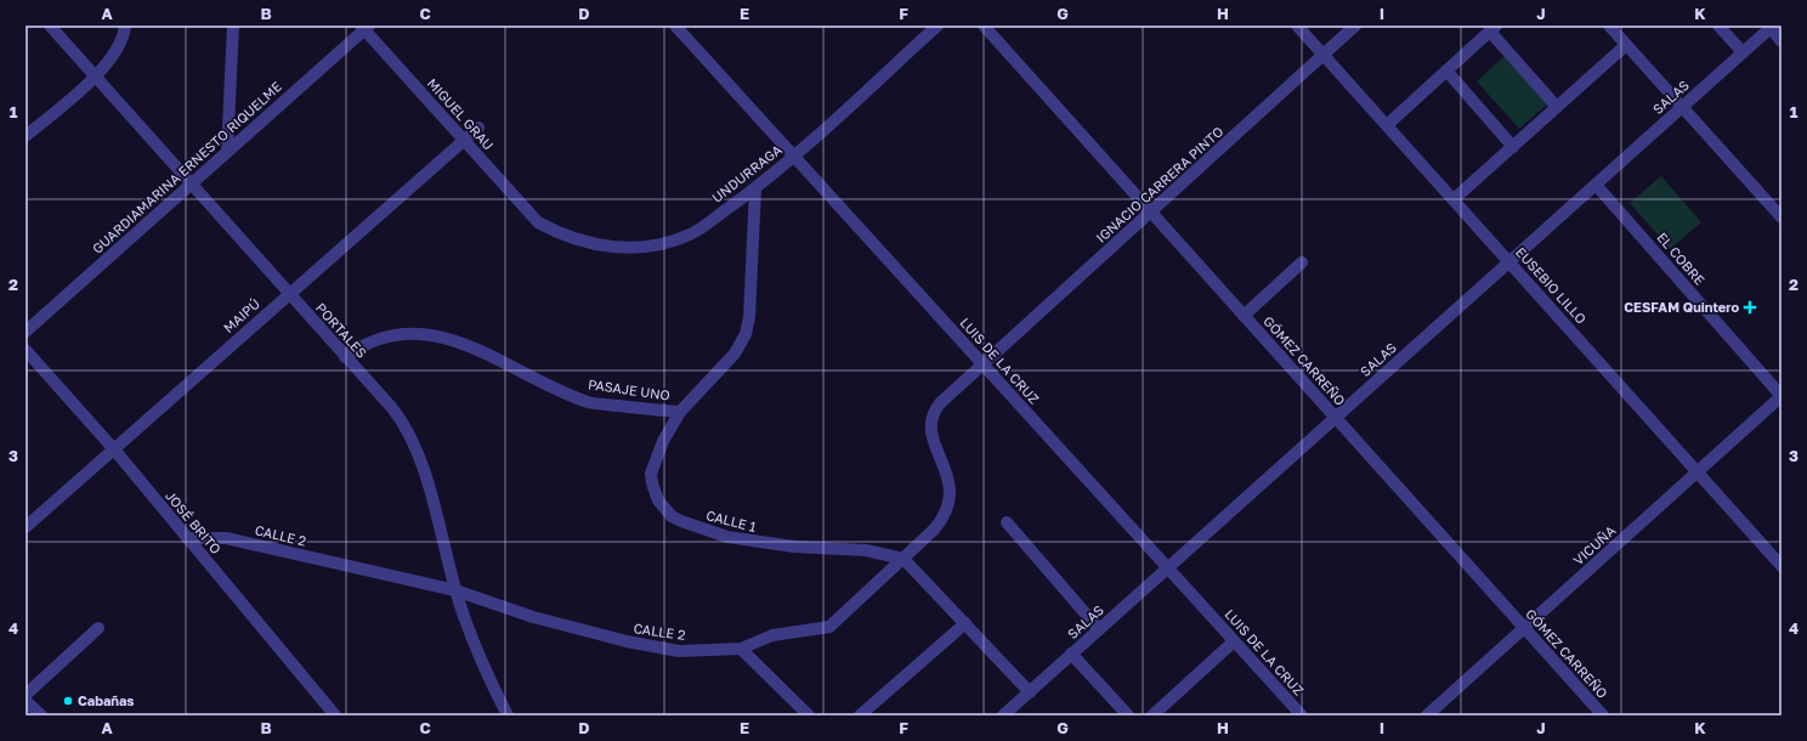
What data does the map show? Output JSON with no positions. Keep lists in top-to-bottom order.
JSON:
{
  "streets": {
    "street": [
      "SALAS",
      "MIGUEL GRAU",
      "GUARDIAMARINA ERNESTO RIQUELME",
      "UNDURRAGA",
      "IGNACIO CARRERA PINTO",
      "EL COBRE",
      "EUSEBIO LILLO",
      "MAIPÚ",
      "PORTALES",
      "LUIS DE LA CRUZ",
      "GÓMEZ CARREÑO",
      "PASAJE UNO",
      "CALLE 1",
      "JOSÉ BRITO",
      "CALLE 2",
      "VICUÑA"
    ]
  },
  "crossings": [
    ["SALAS", "EL COBRE"],
    ["SALAS", "EUSEBIO LILLO"],
    ["SALAS", "LUIS DE LA CRUZ"],
    ["SALAS", "GÓMEZ CARREÑO"],
    ["MIGUEL GRAU", "GUARDIAMARINA ERNESTO RIQUELME"],
    ["MIGUEL GRAU", "UNDURRAGA"],
    ["MIGUEL GRAU", "MAIPÚ"],
    ["GUARDIAMARINA ERNESTO RIQUELME", "PORTALES"],
    ["UNDURRAGA", "LUIS DE LA CRUZ"],
    ["UNDURRAGA", "PASAJE UNO"],
    ["IGNACIO CARRERA PINTO", "EUSEBIO LILLO"],
    ["IGNACIO CARRERA PINTO", "LUIS DE LA CRUZ"],
    ["IGNACIO CARRERA PINTO", "GÓMEZ CARREÑO"],
    ["IGNACIO CARRERA PINTO", "CALLE 2"],
    ["EL COBRE", "VICUÑA"],
    ["EUSEBIO LILLO", "VICUÑA"],
    ["MAIPÚ", "PORTALES"],
    ["MAIPÚ", "JOSÉ BRITO"],
    ["PORTALES", "PASAJE UNO"],
    ["PORTALES", "CALLE 2"],
    ["LUIS DE LA CRUZ", "CALLE 2"],
    ["GÓMEZ CARREÑO", "VICUÑA"],
    ["PASAJE UNO", "CALLE 1"],
    ["CALLE 1", "CALLE 2"],
    ["JOSÉ BRITO", "CALLE 2"]
  ],
  "places": {
    "health": ["CESFAM Quintero"],
    "other": ["Cabañas"]
  },
  "grid": {
    "columns": [
      "A",
      "B",
      "C",
      "D",
      "E",
      "F",
      "G",
      "H",
      "I",
      "J",
      "K"
    ],
    "rows": [
      "1",
      "2",
      "3",
      "4"
    ]
  }
}
